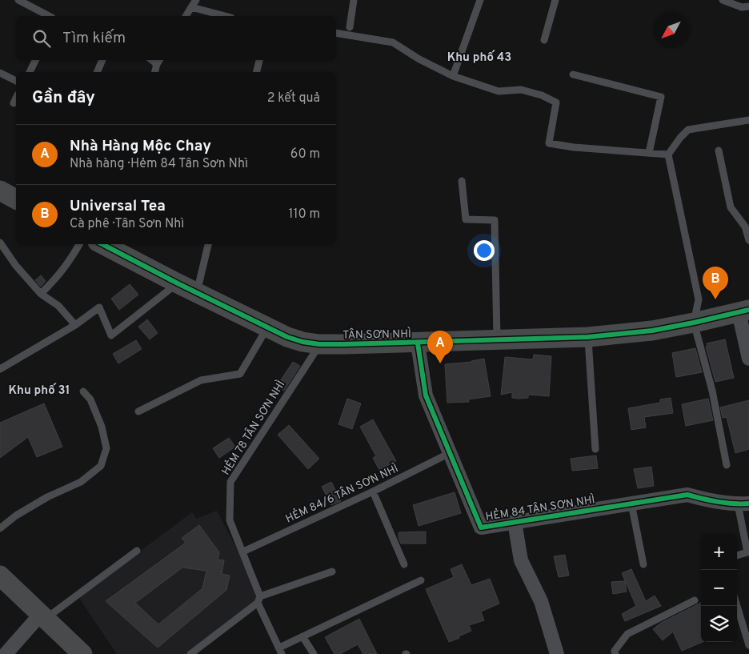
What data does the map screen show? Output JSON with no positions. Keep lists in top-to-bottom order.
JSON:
{
  "streets": {
    "street": ["TÂN SƠN NHÌ", "HẺM 84 TÂN SƠN NHÌ"],
    "lane": ["HẺM 78 TÂN SƠN NHÌ", "HẺM 84/6 TÂN SƠN NHÌ"]
  },
  "crossings": [
    ["TÂN SƠN NHÌ", "HẺM 78 TÂN SƠN NHÌ"],
    ["TÂN SƠN NHÌ", "HẺM 84 TÂN SƠN NHÌ"],
    ["HẺM 78 TÂN SƠN NHÌ", "HẺM 84/6 TÂN SƠN NHÌ"],
    ["HẺM 84/6 TÂN SƠN NHÌ", "HẺM 84 TÂN SƠN NHÌ"]
  ],
  "districts": ["Khu phố 43", "Khu phố 31"],
  "north": "bottom left",
  "page": {
    "search": "Tìm kiếm",
    "heading": ["Gần đây", "2 kết quả"],
    "list": [
      {
        "mark": "A",
        "name": "Nhà Hàng Mộc Chay",
        "note": "Nhà hàng · Hẻm 84 Tân Sơn Nhì",
        "value": "60 m"
      },
      {
        "mark": "B",
        "name": "Universal Tea",
        "note": "Cà phê · Tân Sơn Nhì",
        "value": "110 m"
      }
    ],
    "pins": ["B", "A"],
    "map_buttons": ["+", "−"]
  }
}
